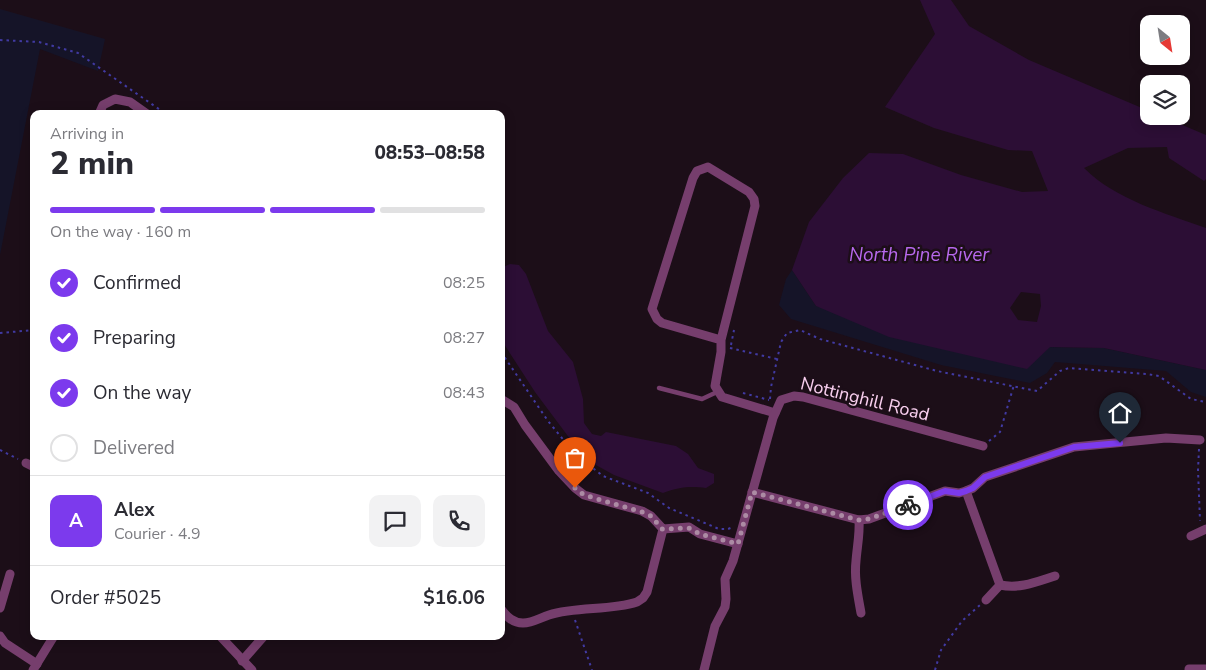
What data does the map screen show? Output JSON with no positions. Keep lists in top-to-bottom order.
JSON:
{
  "streets": {
    "street": ["Nottinghill Road"]
  },
  "water": ["North Pine River"],
  "north": "bottom right",
  "page": {
    "heading": ["2 min", "Arriving in", "08:53–08:58"],
    "panel": [
      "Alex",
      "Courier · 4.9",
      "Order #5025",
      "$16.06"
    ],
    "bar": "On the way · 160 m",
    "list": [
      ["Confirmed", "08:25"],
      ["Preparing", "08:27"],
      ["On the way", "08:43"],
      "Delivered"
    ],
    "round": "A"
  }
}
